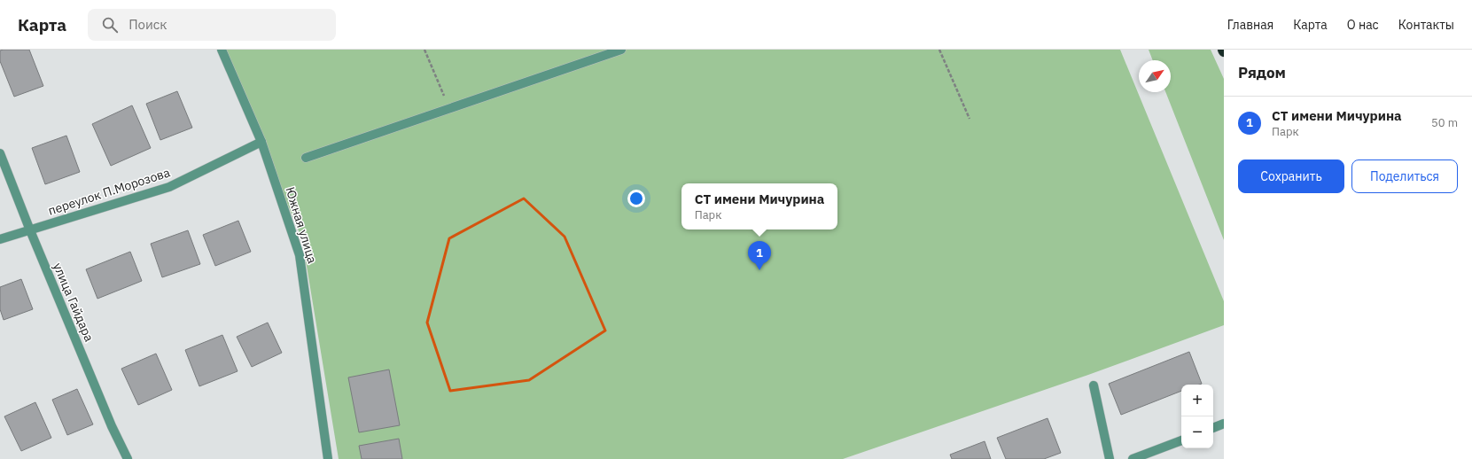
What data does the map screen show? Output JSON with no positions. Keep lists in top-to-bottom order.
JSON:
{
  "streets": {
    "street": ["переулок П.Морозова", "Южная улица", "улица Гайдара"]
  },
  "crossings": [
    ["переулок П.Морозова", "Южная улица"],
    ["переулок П.Морозова", "улица Гайдара"]
  ],
  "north": "top right",
  "page": {
    "header": "Карта",
    "search": "Поиск",
    "nav": [
      "Главная",
      "Карта",
      "О нас",
      "Контакты"
    ],
    "heading": "Рядом",
    "list": [
      {
        "mark": "1",
        "name": "СТ имени Мичурина",
        "note": "Парк",
        "value": "50 m"
      }
    ],
    "buttons": ["Сохранить", "Поделиться"],
    "popup": ["СТ имени Мичурина", "Парк"],
    "pins": "1",
    "map_buttons": ["+", "−"]
  }
}
